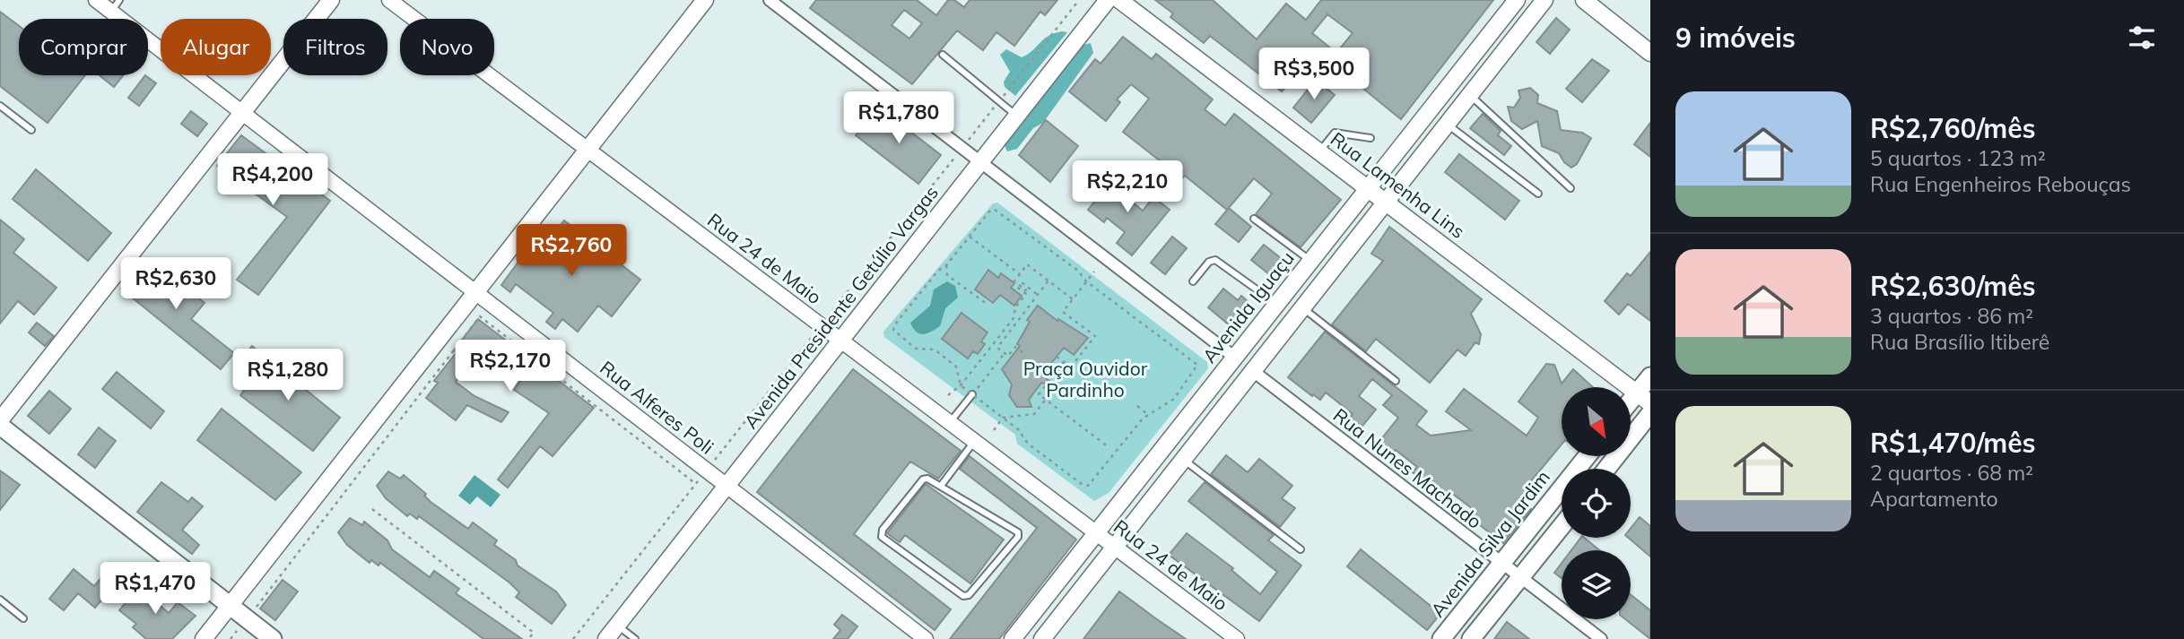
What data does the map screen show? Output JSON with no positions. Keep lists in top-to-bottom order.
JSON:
{
  "streets": {
    "main road": [
      "Rua Lamenha Lins",
      "Avenida Presidente Getúlio Vargas",
      "Avenida Iguaçu",
      "Avenida Silva Jardim"
    ],
    "street": ["Rua 24 de Maio", "Rua Alferes Poli", "Rua Nunes Machado"]
  },
  "crossings": [
    ["Rua Lamenha Lins", "Avenida Iguaçu"],
    ["Rua 24 de Maio", "Avenida Presidente Getúlio Vargas"],
    ["Rua 24 de Maio", "Avenida Iguaçu"],
    ["Avenida Presidente Getúlio Vargas", "Rua Alferes Poli"],
    ["Rua Nunes Machado", "Avenida Silva Jardim"]
  ],
  "parks": ["Praça Ouvidor Pardinho"],
  "north": "bottom right",
  "page": {
    "heading": "9 imóveis",
    "chip": [
      "Comprar",
      "Alugar",
      "Filtros",
      "Novo"
    ],
    "price": [
      "R$3,500",
      "R$1,780",
      "R$4,200",
      "R$2,210",
      "R$2,760",
      "R$2,630",
      "R$2,170",
      "R$1,280",
      "R$1,470"
    ],
    "list": [
      {
        "name": "R$2,760/mês",
        "note": "5 quartos · 123 m² · Rua Engenheiros Rebouças"
      },
      {
        "name": "R$2,630/mês",
        "note": "3 quartos · 86 m² · Rua Brasílio Itiberê"
      },
      {
        "name": "R$1,470/mês",
        "note": "2 quartos · 68 m² · Apartamento"
      }
    ]
  }
}
